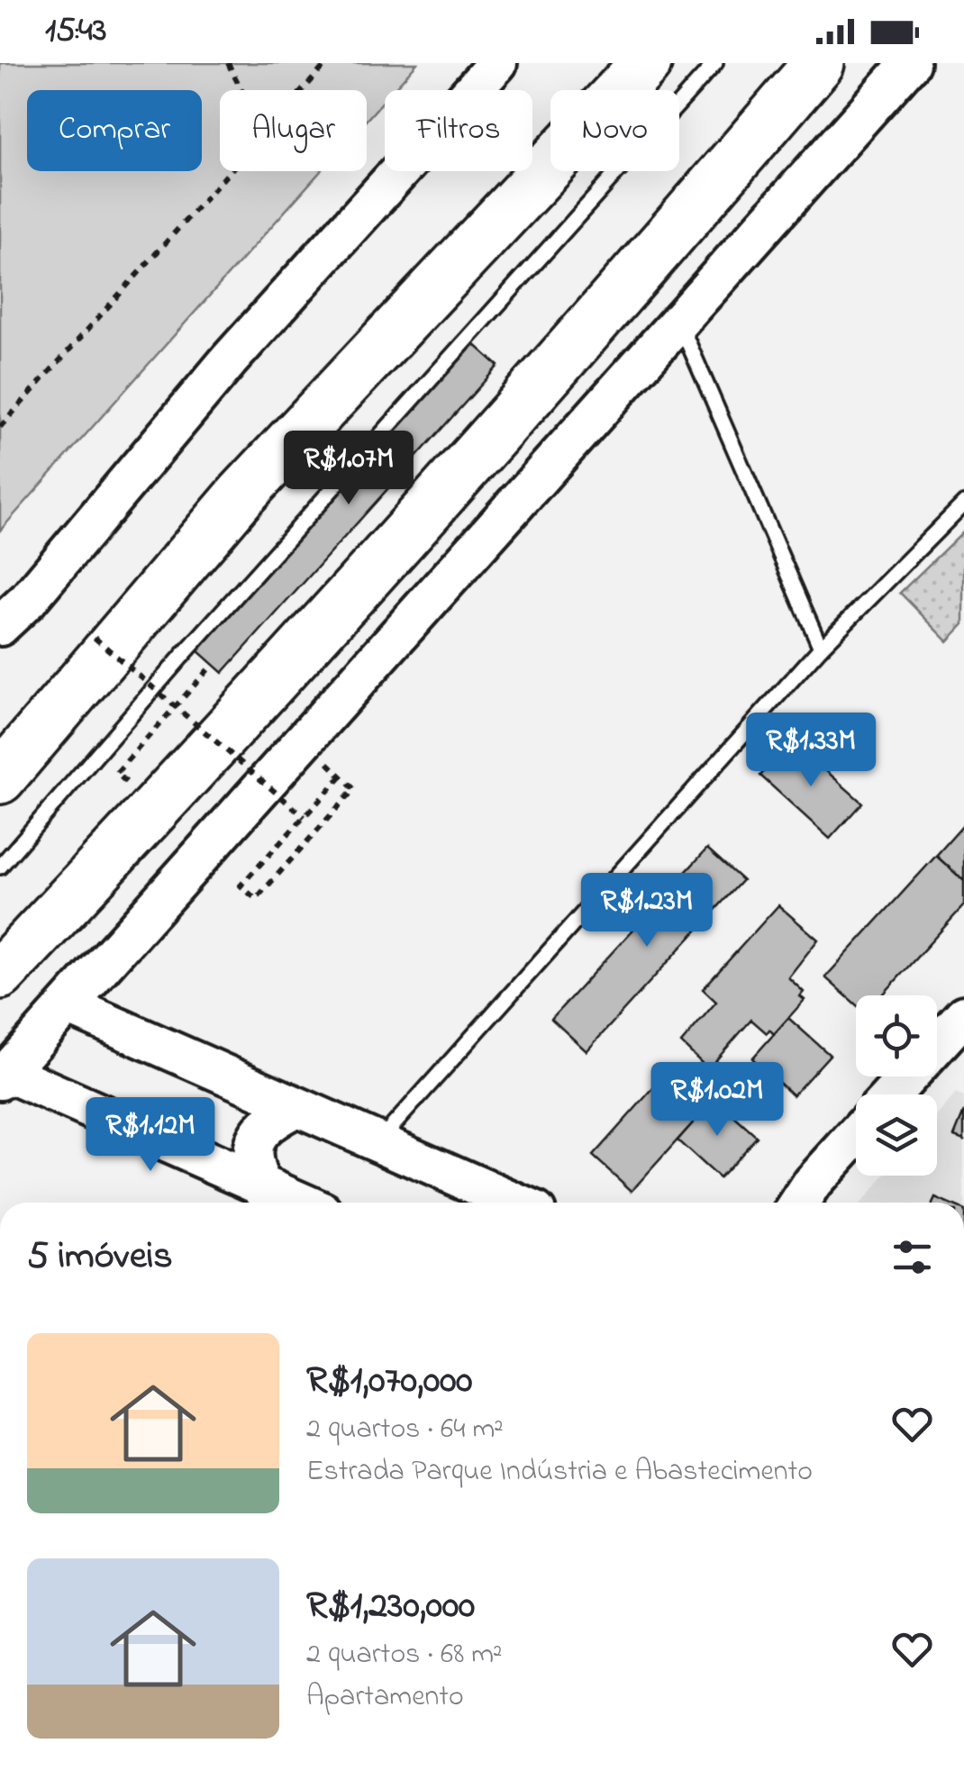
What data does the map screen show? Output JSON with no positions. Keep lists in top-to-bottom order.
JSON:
{
  "page": {
    "status": "15:43",
    "chip": [
      "Comprar",
      "Alugar",
      "Filtros",
      "Novo"
    ],
    "price": [
      "R$1.07M",
      "R$1.33M",
      "R$1.23M",
      "R$1.02M",
      "R$1.12M"
    ],
    "heading": "5 imóveis",
    "list": [
      {
        "name": "R$1,070,000",
        "note": "2 quartos · 64 m² · Estrada Parque Indústria e Abastecimento"
      },
      {
        "name": "R$1,230,000",
        "note": "2 quartos · 68 m² · Apartamento"
      }
    ]
  }
}
